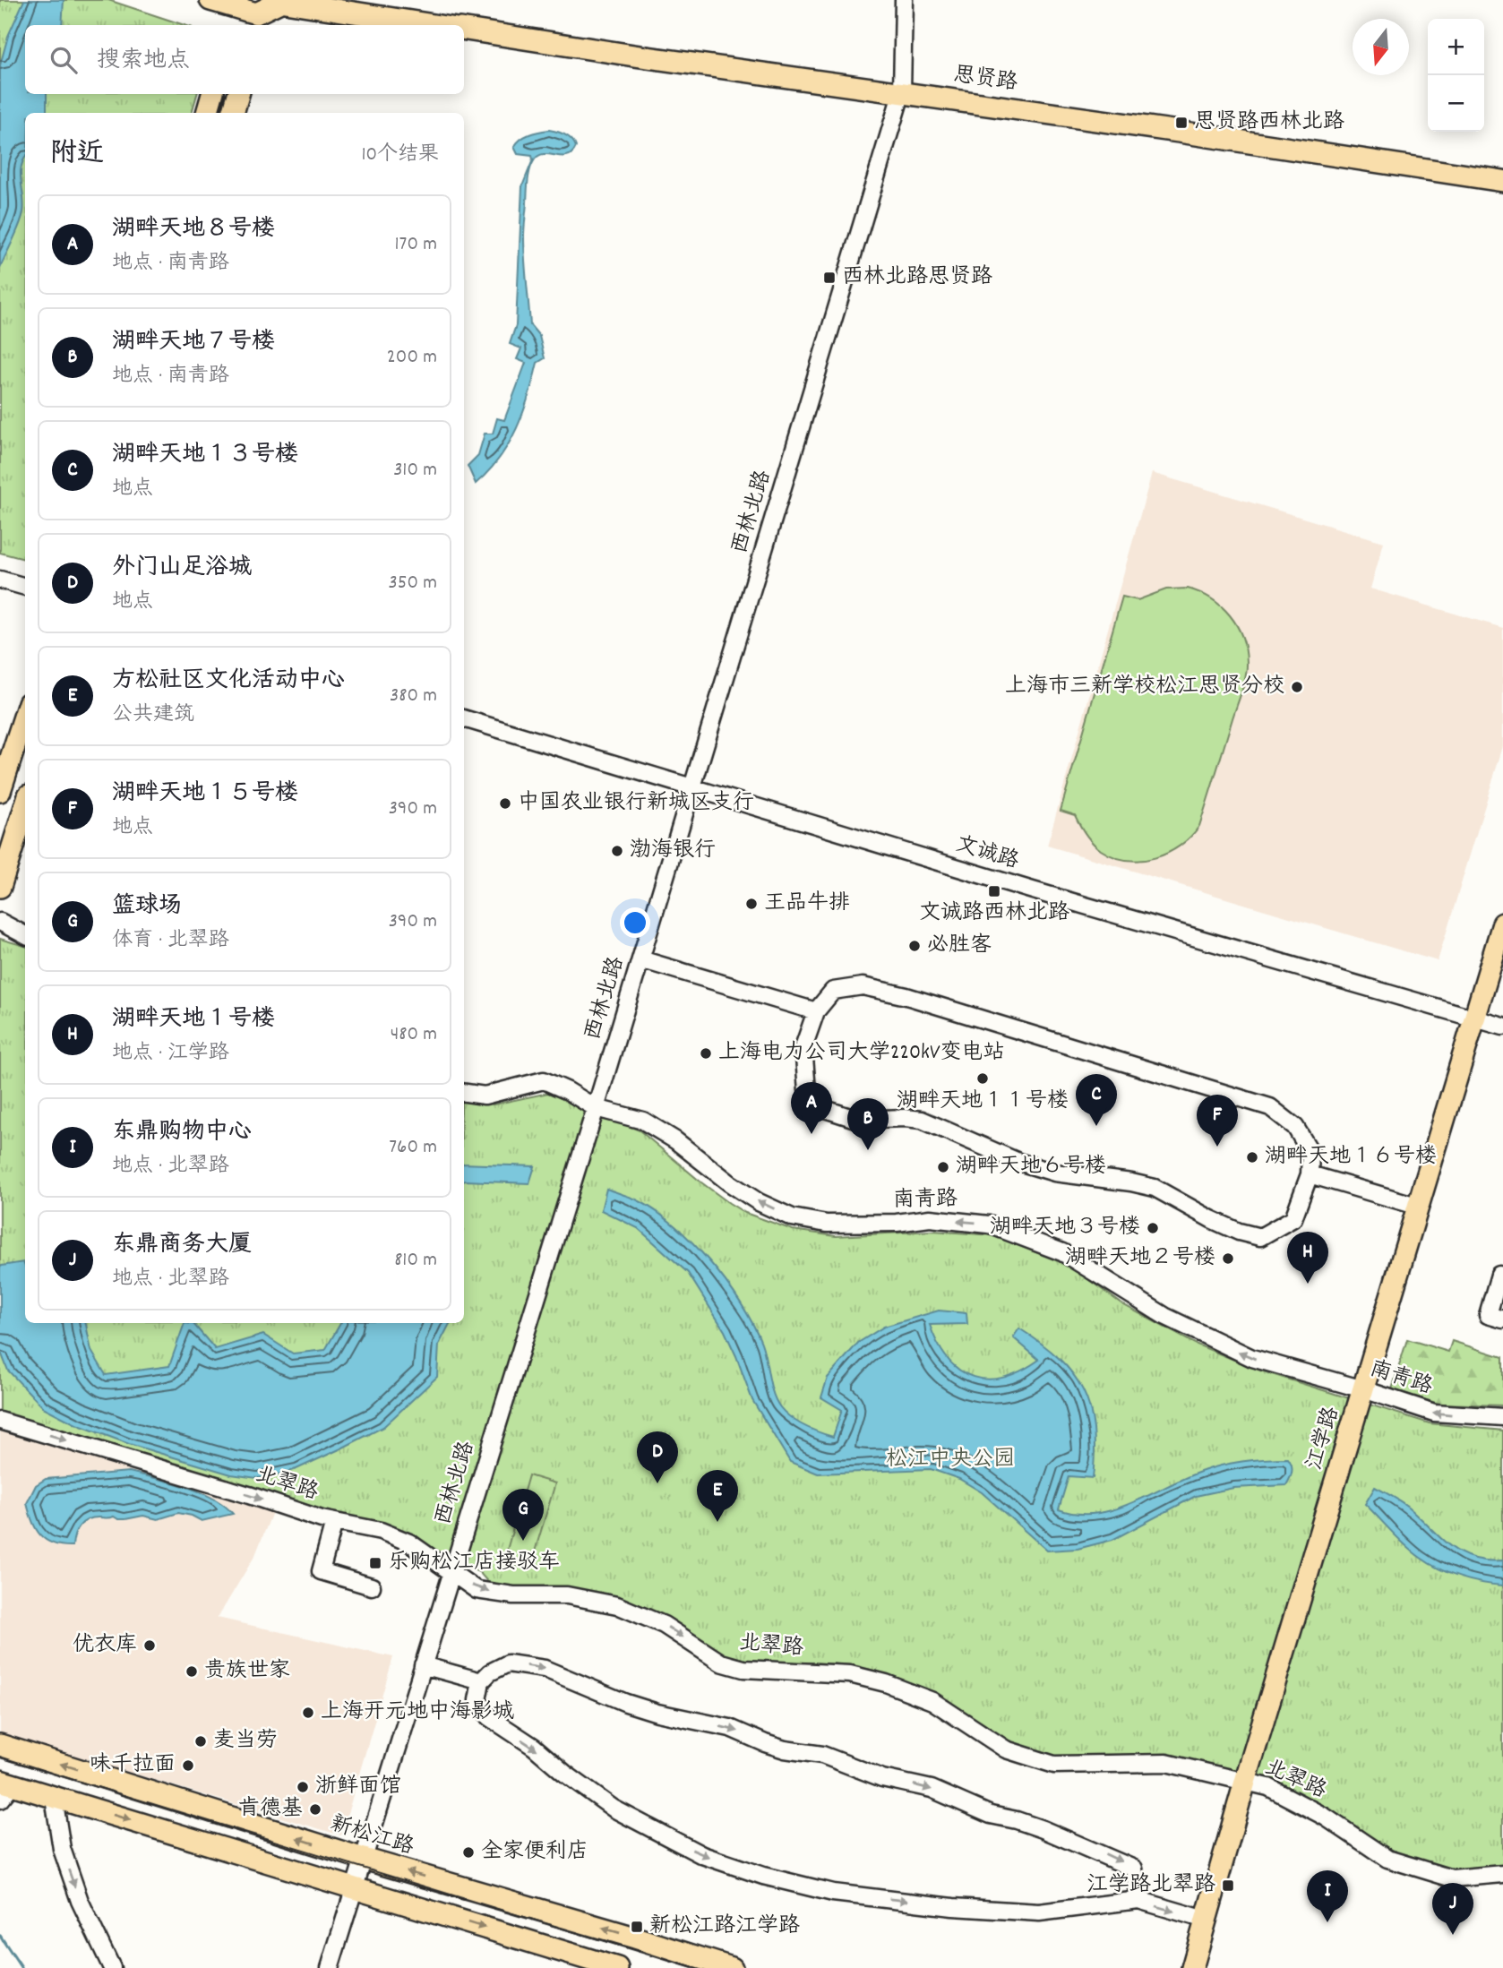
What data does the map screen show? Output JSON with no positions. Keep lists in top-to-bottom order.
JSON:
{
  "streets": {
    "main road": ["思贤路", "江学路", "新松江路"],
    "street": [
      "西林北路",
      "文诚路",
      "南青路",
      "北翠路"
    ]
  },
  "crossings": [
    ["思贤路", "西林北路"],
    ["西林北路", "文诚路"],
    ["西林北路", "南青路"],
    ["西林北路", "北翠路"],
    ["西林北路", "新松江路"],
    ["文诚路", "江学路"],
    ["南青路", "江学路"],
    ["江学路", "北翠路"]
  ],
  "one_way": ["南青路"],
  "parks": ["松江中央公园"],
  "places": {
    "transit": [
      "思贤路西林北路",
      "西林北路思贤路",
      "文诚路西林北路",
      "乐购松江店接驳车",
      "江学路北翠路",
      "新松江路江学路"
    ],
    "other": [
      "上海市三新学校松江思贤分校",
      "中国农业银行新城区支行",
      "渤海银行",
      "王品牛排",
      "必胜客",
      "上海电力公司大学220kV变电站",
      "湖畔天地１１号楼",
      "湖畔天地１６号楼",
      "湖畔天地６号楼",
      "湖畔天地３号楼",
      "湖畔天地２号楼",
      "优衣库",
      "贵族世家",
      "上海开元地中海影城",
      "麦当劳",
      "味千拉面",
      "浙鲜面馆",
      "肯德基",
      "全家便利店"
    ]
  },
  "north": "bottom",
  "page": {
    "map_buttons": ["+", "−"],
    "search": "搜索地点",
    "heading": ["附近", "10个结果"],
    "list": [
      {
        "mark": "A",
        "name": "湖畔天地８号楼",
        "note": "地点 · 南青路",
        "value": "170 m"
      },
      {
        "mark": "B",
        "name": "湖畔天地７号楼",
        "note": "地点 · 南青路",
        "value": "200 m"
      },
      {
        "mark": "C",
        "name": "湖畔天地１３号楼",
        "note": "地点",
        "value": "310 m"
      },
      {
        "mark": "D",
        "name": "外门山足浴城",
        "note": "地点",
        "value": "350 m"
      },
      {
        "mark": "E",
        "name": "方松社区文化活动中心",
        "note": "公共建筑",
        "value": "380 m"
      },
      {
        "mark": "F",
        "name": "湖畔天地１５号楼",
        "note": "地点",
        "value": "390 m"
      },
      {
        "mark": "G",
        "name": "篮球场",
        "note": "体育 · 北翠路",
        "value": "390 m"
      },
      {
        "mark": "H",
        "name": "湖畔天地１号楼",
        "note": "地点 · 江学路",
        "value": "480 m"
      },
      {
        "mark": "I",
        "name": "东鼎购物中心",
        "note": "地点 · 北翠路",
        "value": "760 m"
      },
      {
        "mark": "J",
        "name": "东鼎商务大厦",
        "note": "地点 · 北翠路",
        "value": "810 m"
      }
    ],
    "pins": [
      "C",
      "A",
      "F",
      "B",
      "H",
      "D",
      "E",
      "G",
      "I",
      "J"
    ]
  }
}
